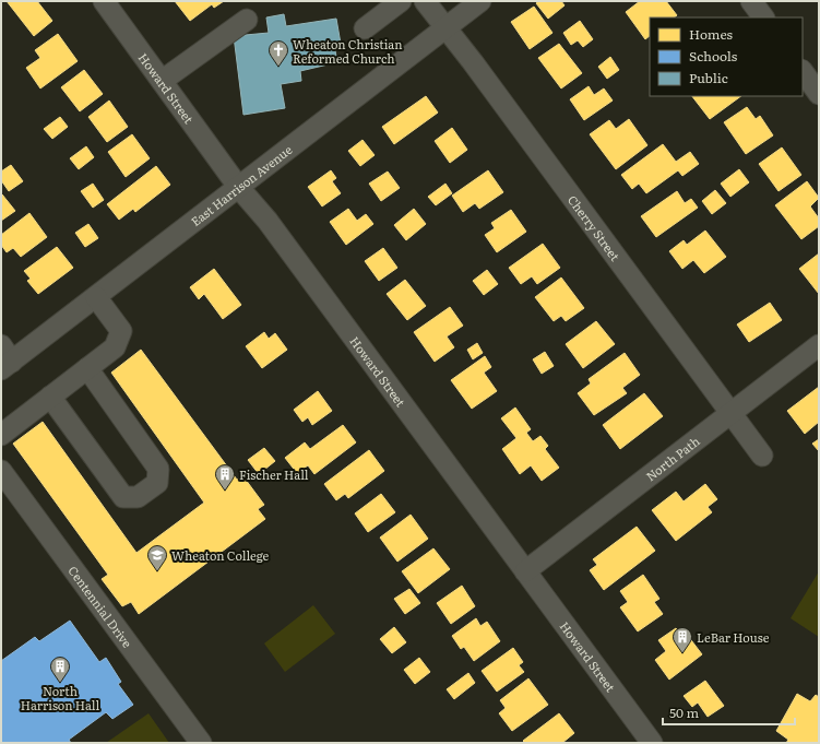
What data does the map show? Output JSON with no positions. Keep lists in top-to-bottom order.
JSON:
{
  "streets": {
    "street": [
      "Howard Street",
      "East Harrison Avenue",
      "Cherry Street",
      "North Path",
      "Centennial Drive"
    ]
  },
  "crossings": [
    ["Howard Street", "East Harrison Avenue"],
    ["Howard Street", "North Path"],
    ["East Harrison Avenue", "Cherry Street"],
    ["Cherry Street", "North Path"]
  ],
  "places": {
    "church": ["Wheaton Christian Reformed Church"],
    "building": ["Fischer Hall", "LeBar House", "North Harrison Hall"],
    "school or university": ["Wheaton College"]
  },
  "legend": ["Homes", "Schools", "Public"],
  "scale_bar": "50 m"
}
